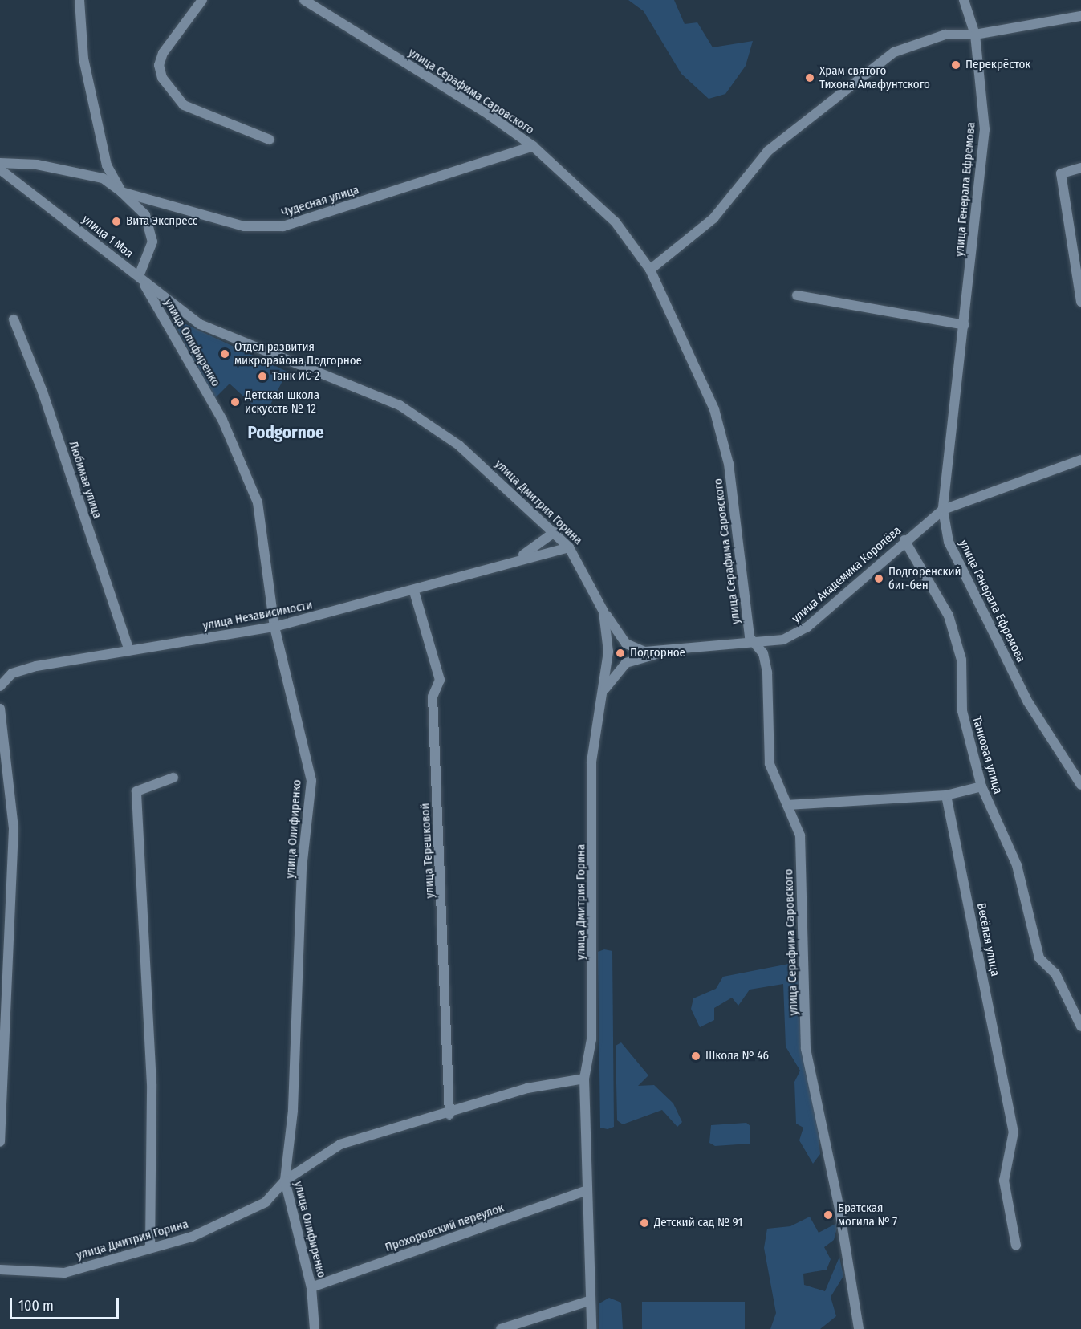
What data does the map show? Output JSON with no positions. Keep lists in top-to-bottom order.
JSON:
{
  "streets": {
    "street": [
      "улица Серафима Саровского",
      "улица Генерала Ефремова",
      "Чудесная улица",
      "улица 1 Мая",
      "улица Олифиренко",
      "Любимая улица",
      "улица Дмитрия Горина",
      "улица Академика Королёва",
      "улица Независимости",
      "Танковая улица",
      "улица Терешковой",
      "Весёлая улица",
      "Прохоровский переулок"
    ]
  },
  "crossings": [
    ["улица Серафима Саровского", "Чудесная улица"],
    ["улица Серафима Саровского", "улица Академика Королёва"],
    ["улица Генерала Ефремова", "улица Академика Королёва"],
    ["улица 1 Мая", "улица Олифиренко"],
    ["улица 1 Мая", "улица Дмитрия Горина"],
    ["улица Олифиренко", "улица Дмитрия Горина"],
    ["улица Олифиренко", "улица Независимости"],
    ["улица Олифиренко", "Прохоровский переулок"],
    ["Любимая улица", "улица Независимости"],
    ["улица Дмитрия Горина", "улица Академика Королёва"],
    ["улица Дмитрия Горина", "улица Терешковой"],
    ["улица Академика Королёва", "Танковая улица"],
    ["улица Независимости", "улица Терешковой"]
  ],
  "districts": ["Podgornoe"],
  "places": [
    "Перекрёсток",
    "Храм святого Тихона Амафунтского",
    "Вита Экспресс",
    "Отдел развития микрорайона Подгорное",
    "Танк ИС-2",
    "Детская школа искусств № 12",
    "Подгоренский биг-бен",
    "Подгорное",
    "Школа № 46",
    "Братская могила № 7",
    "Детский сад № 91"
  ],
  "scale_bar": "100 m"
}
